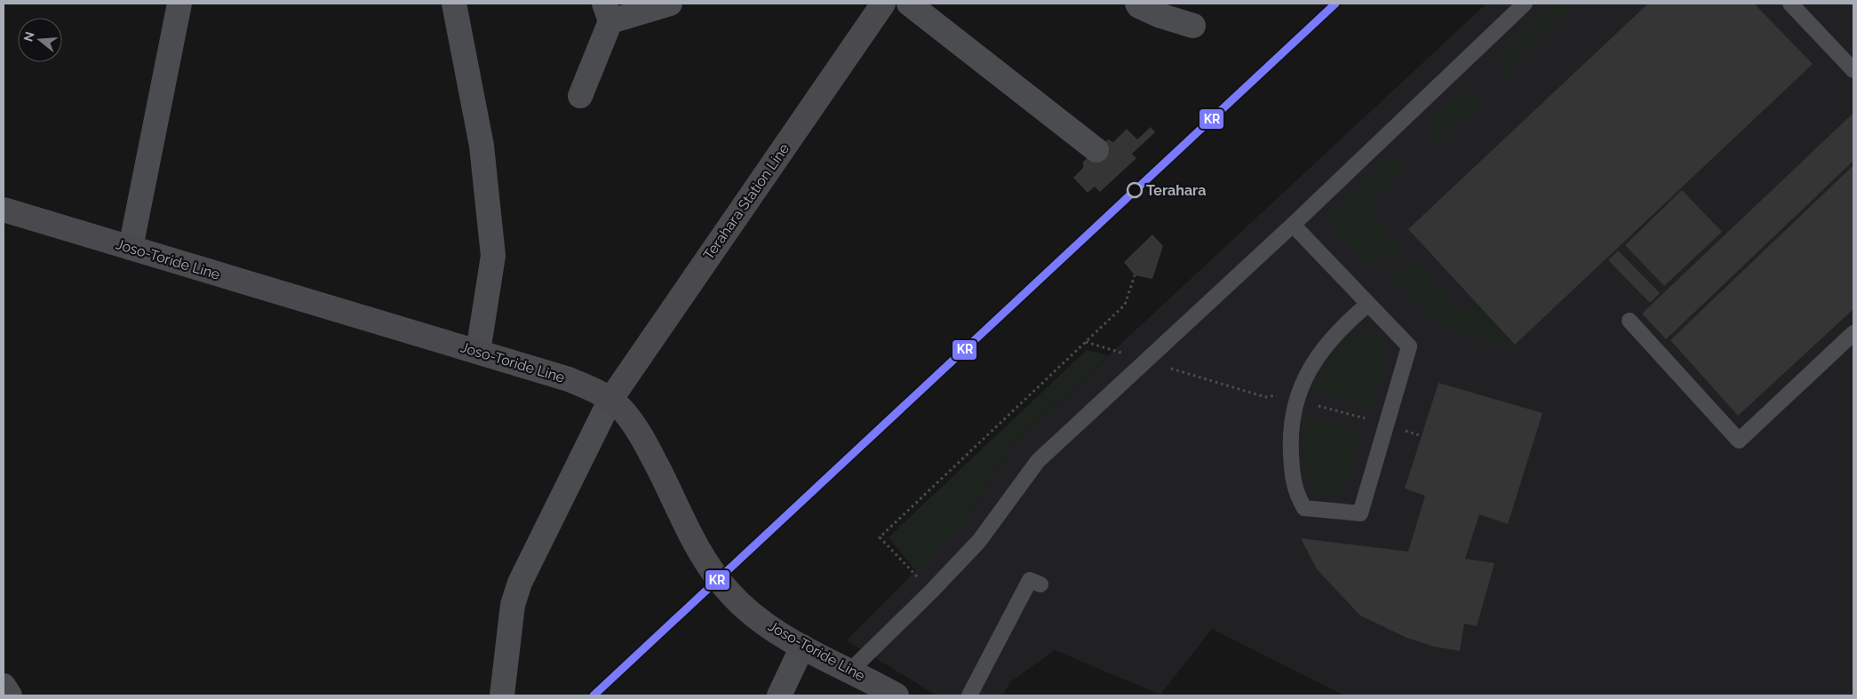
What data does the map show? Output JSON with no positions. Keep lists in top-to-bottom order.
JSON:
{
  "streets": {
    "main road": ["Terahara Station Line", "Joso-Toride Line"]
  },
  "crossings": [
    ["Terahara Station Line", "Joso-Toride Line"]
  ],
  "places": ["Terahara"],
  "lines": ["transit line KR"],
  "north": "left"
}
